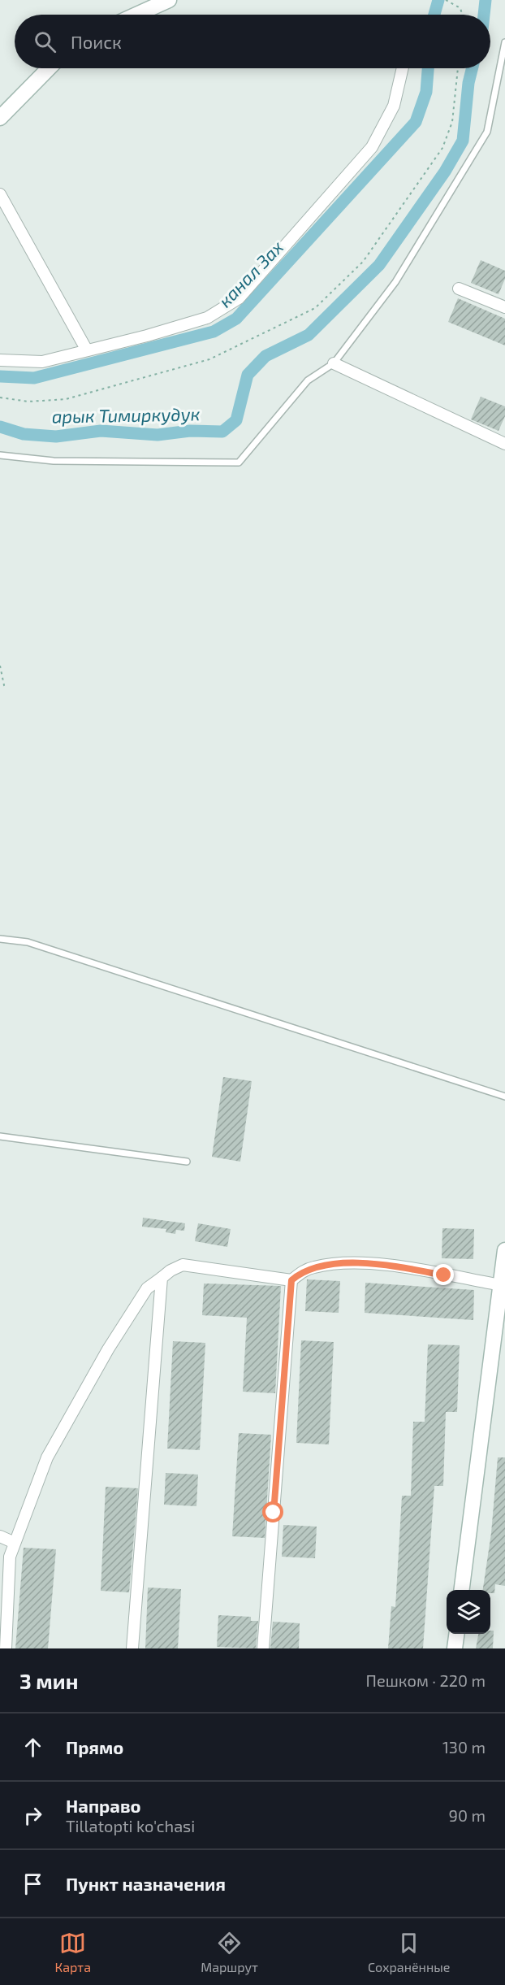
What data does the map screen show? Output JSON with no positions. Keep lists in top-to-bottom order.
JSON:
{
  "water": ["канал Зах", "арык Тимиркудук"],
  "page": {
    "search": "Поиск",
    "heading": ["3 мин", "Пешком · 220 m"],
    "list": [
      ["Прямо", "130 m"],
      ["Направо", "Tillatopti ko'chasi", "90 m"],
      "Пункт назначения"
    ],
    "nav": ["Карта", "Маршрут", "Сохранённые"]
  }
}
